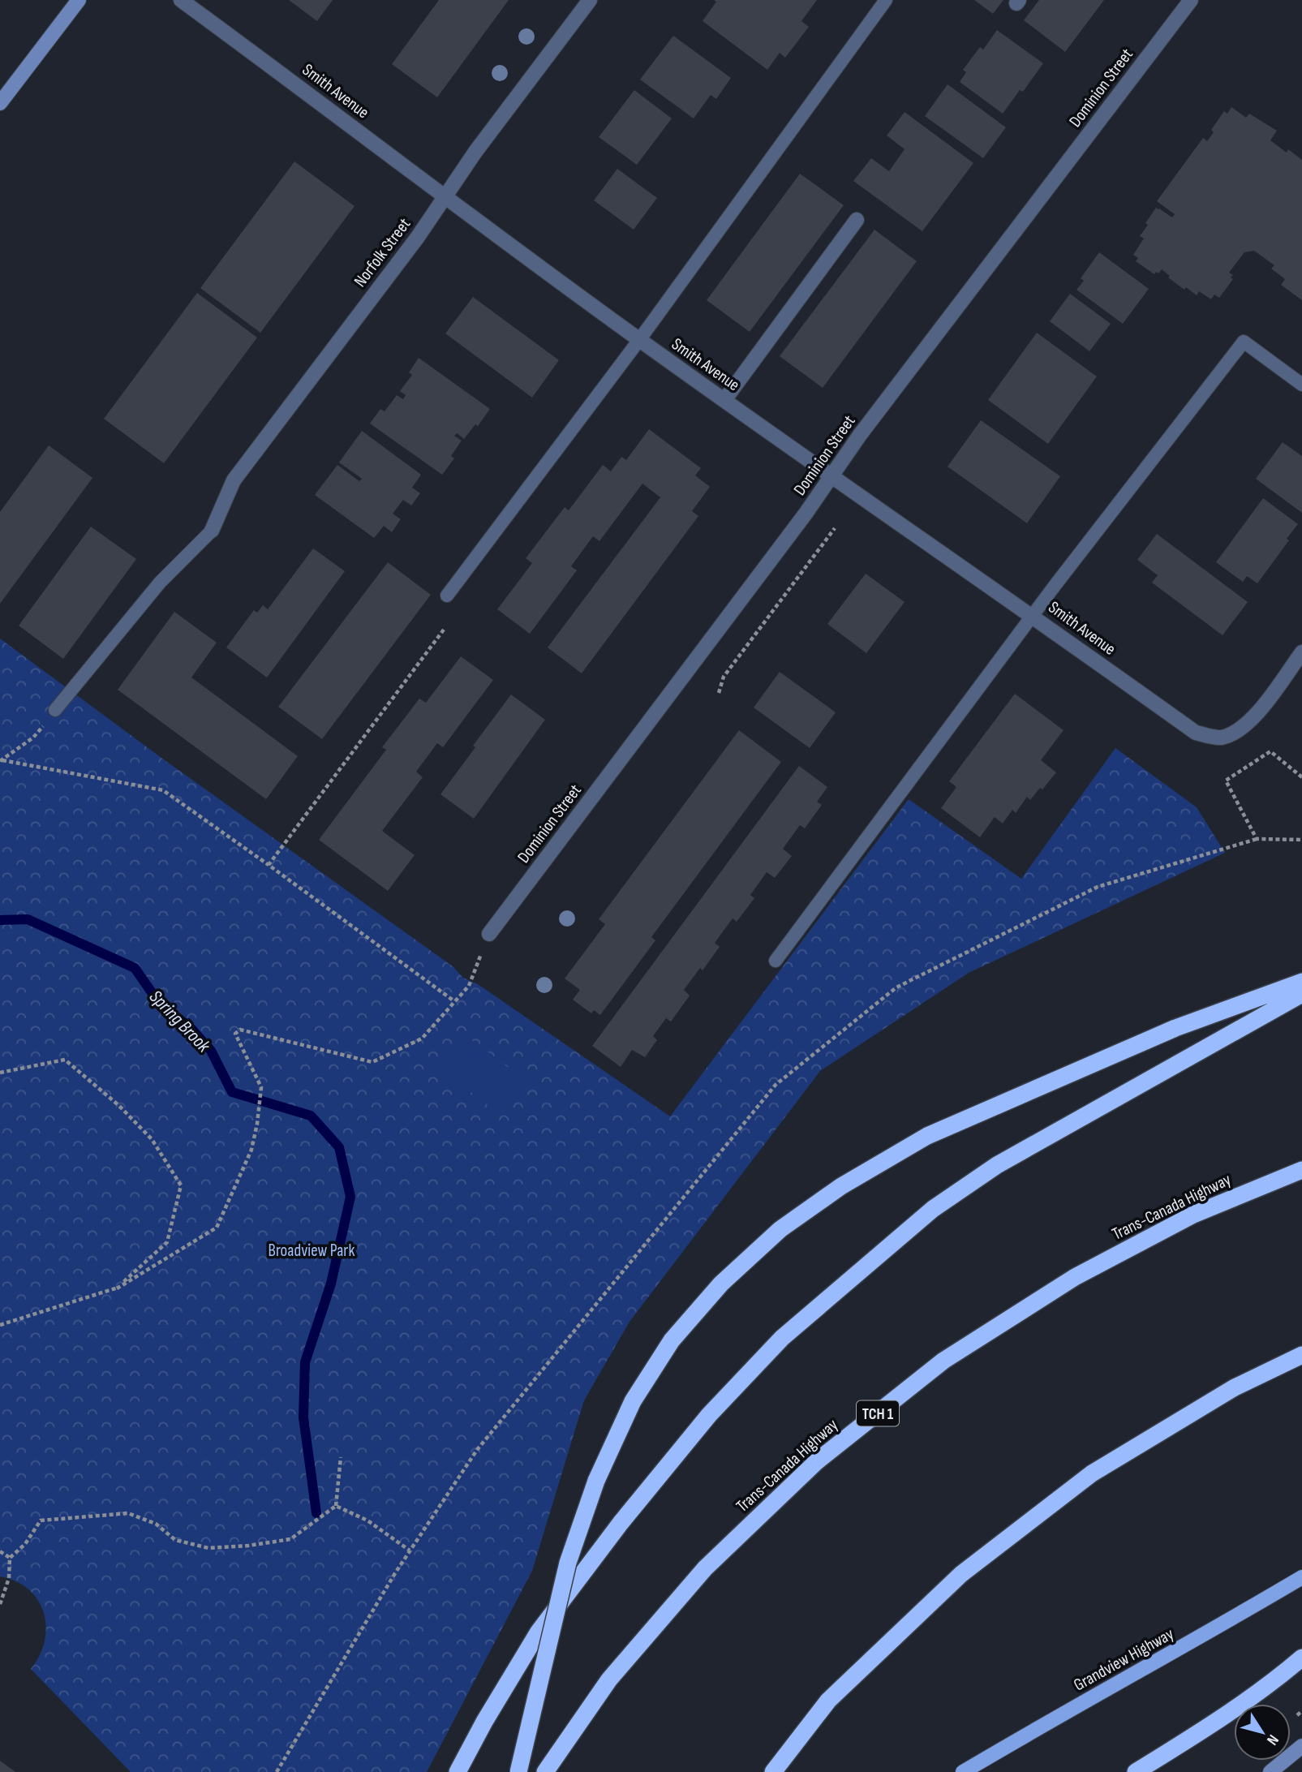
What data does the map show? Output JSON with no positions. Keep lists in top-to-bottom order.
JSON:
{
  "streets": {
    "highway": ["Trans-Canada Highway", "TCH 1"],
    "main road": ["Grandview Highway"],
    "street": ["Dominion Street", "Smith Avenue", "Norfolk Street"]
  },
  "crossings": [
    ["Dominion Street", "Smith Avenue"],
    ["Smith Avenue", "Norfolk Street"]
  ],
  "water": ["Spring Brook"],
  "parks": ["Broadview Park"],
  "north": "bottom right"
}
